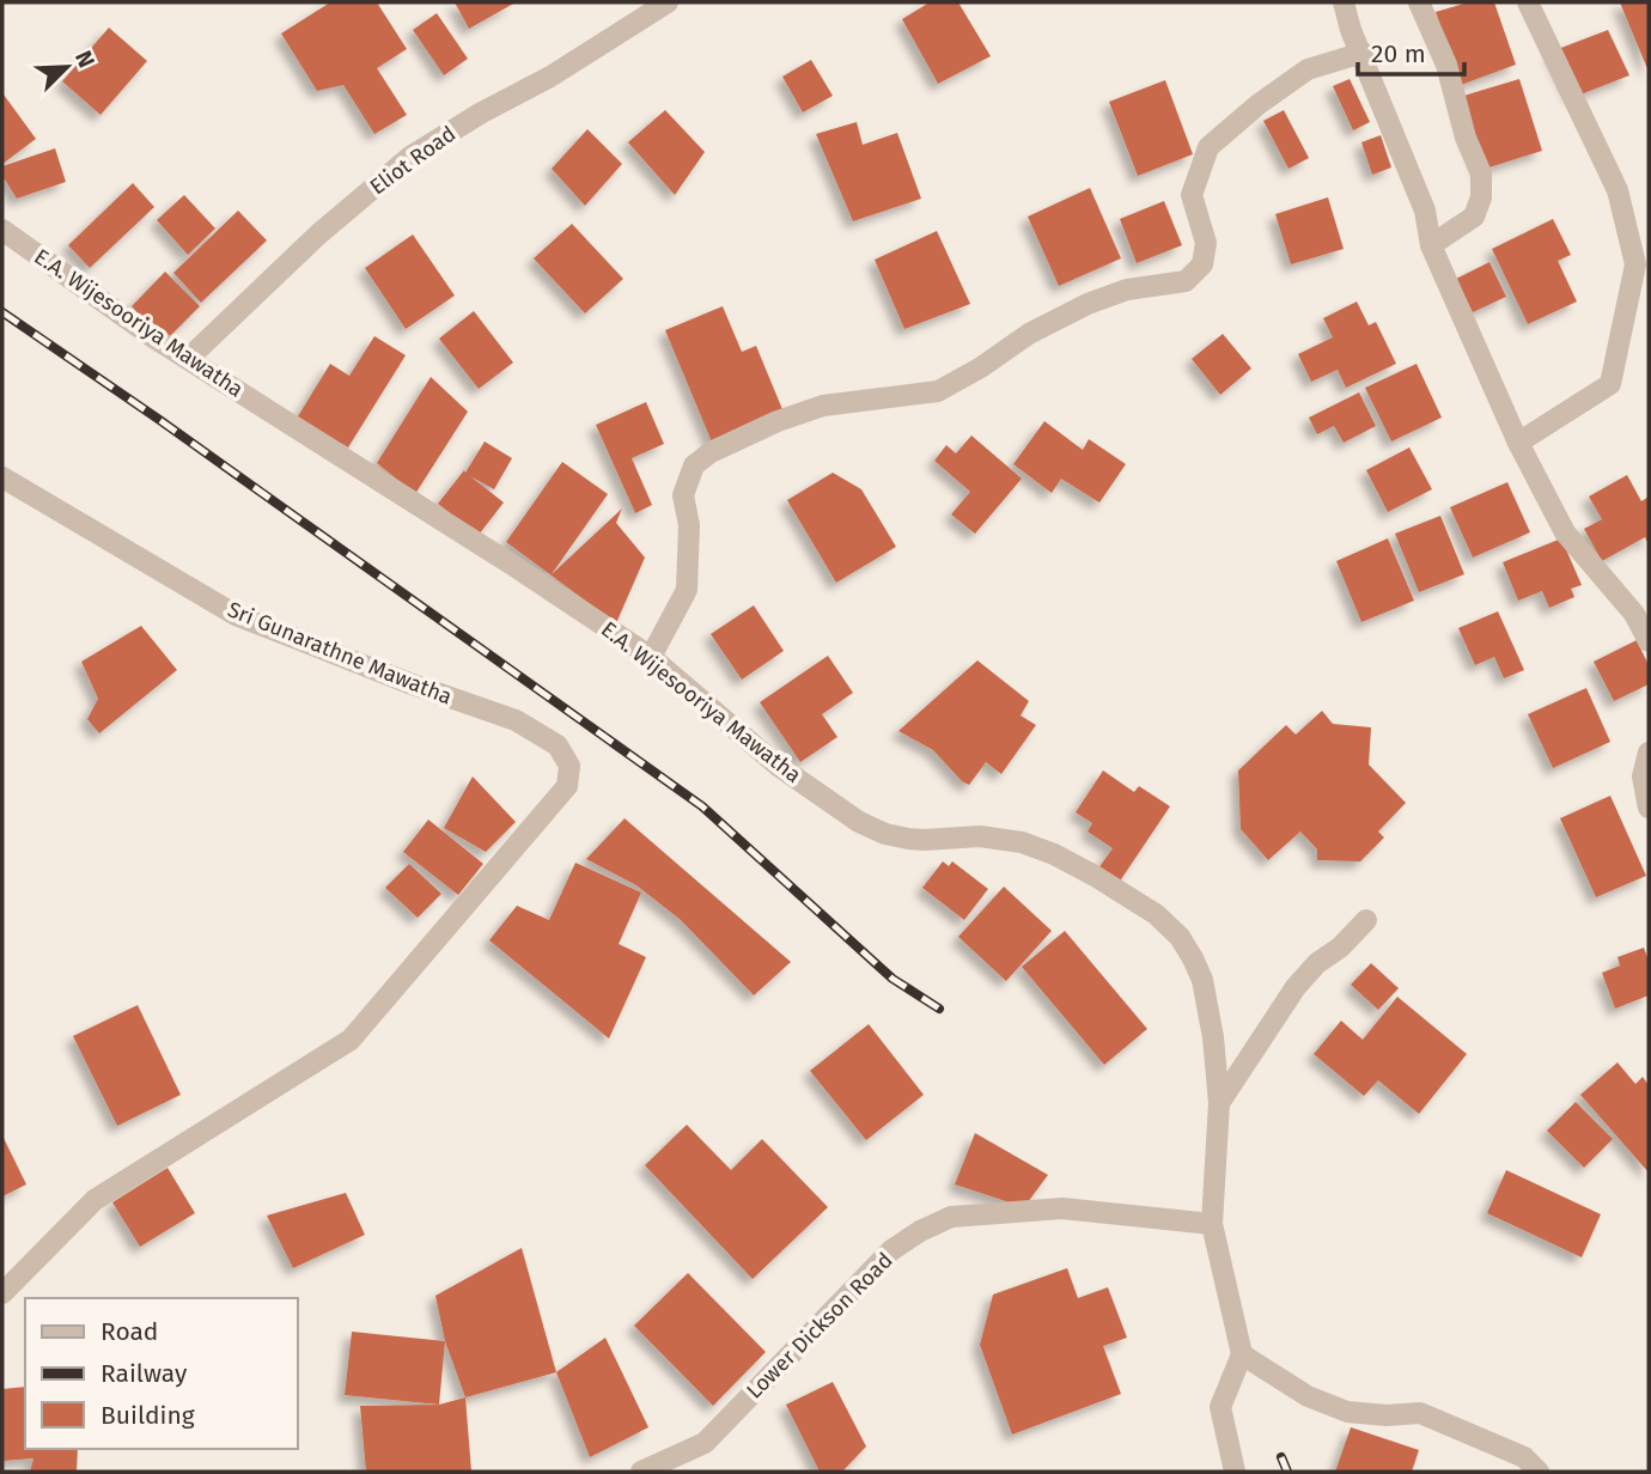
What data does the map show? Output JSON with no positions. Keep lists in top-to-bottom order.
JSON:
{
  "streets": {
    "street": [
      "Eliot Road",
      "E.A. Wijesooriya Mawatha",
      "Sri Gunarathne Mawatha",
      "Lower Dickson Road"
    ]
  },
  "crossings": [
    ["Eliot Road", "E.A. Wijesooriya Mawatha"],
    ["E.A. Wijesooriya Mawatha", "Lower Dickson Road"]
  ],
  "legend": ["Road", "Railway", "Building"],
  "scale_bar": "20 m",
  "north": "top right"
}
